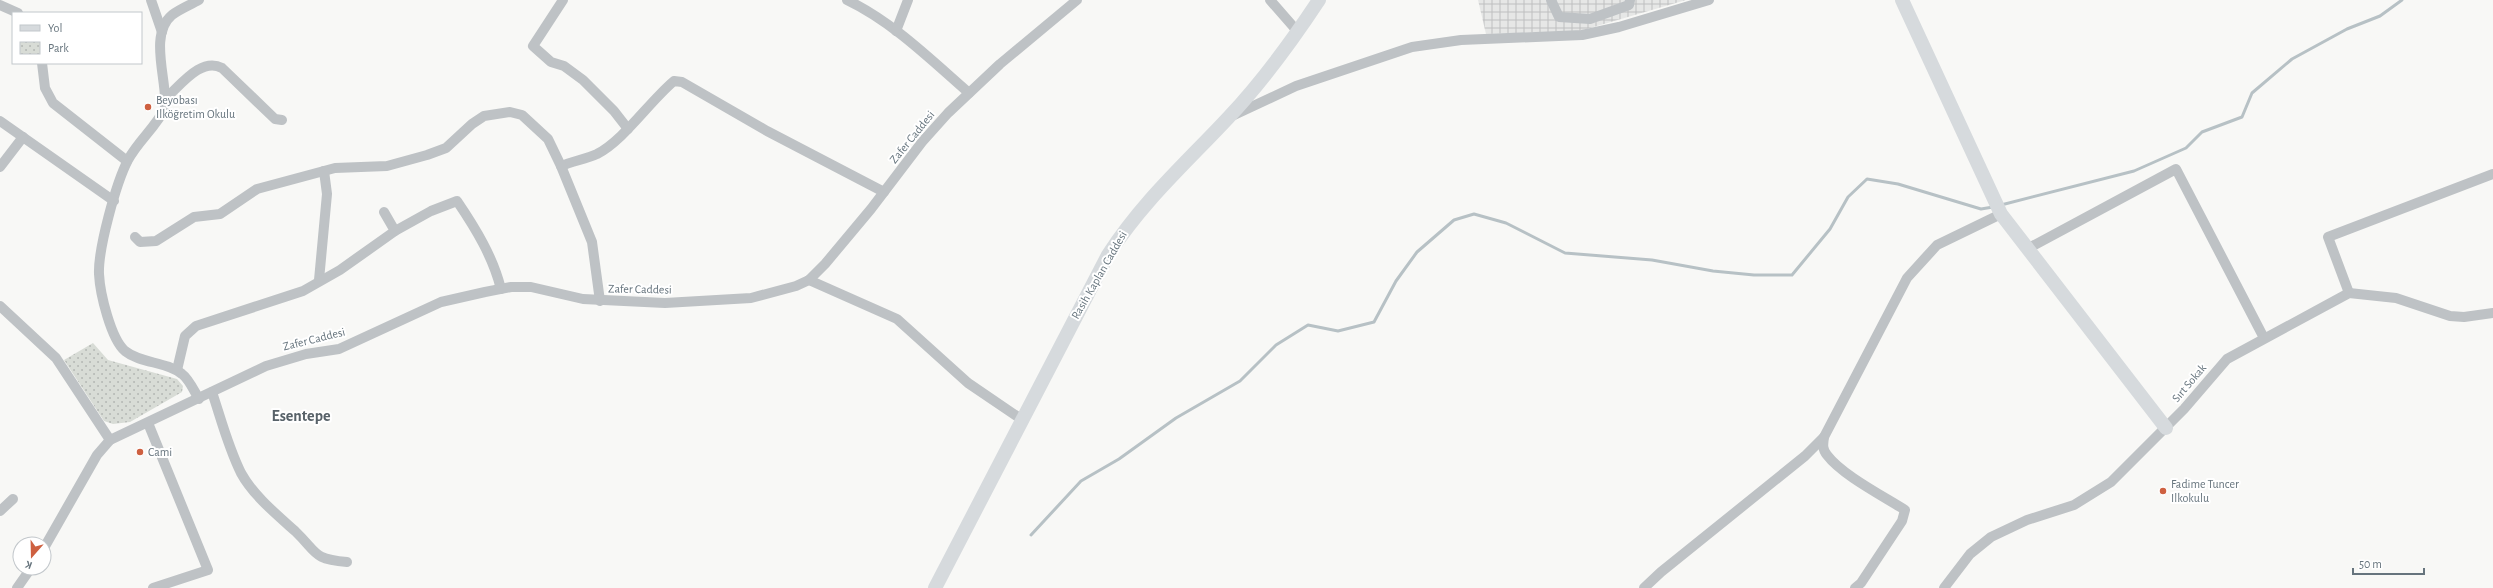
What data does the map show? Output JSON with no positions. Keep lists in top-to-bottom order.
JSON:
{
  "streets": {
    "street": ["Zafer Caddesi", "Rasih Kaplan Caddesi", "Sırt Sokak"]
  },
  "districts": ["Esentepe"],
  "places": ["Beyobası Ilköğretim Okulu", "Cami", "Fadime Tuncer Ilkokulu"],
  "legend": ["Yol", "Park"],
  "scale_bar": "50 m",
  "north": "bottom"
}
